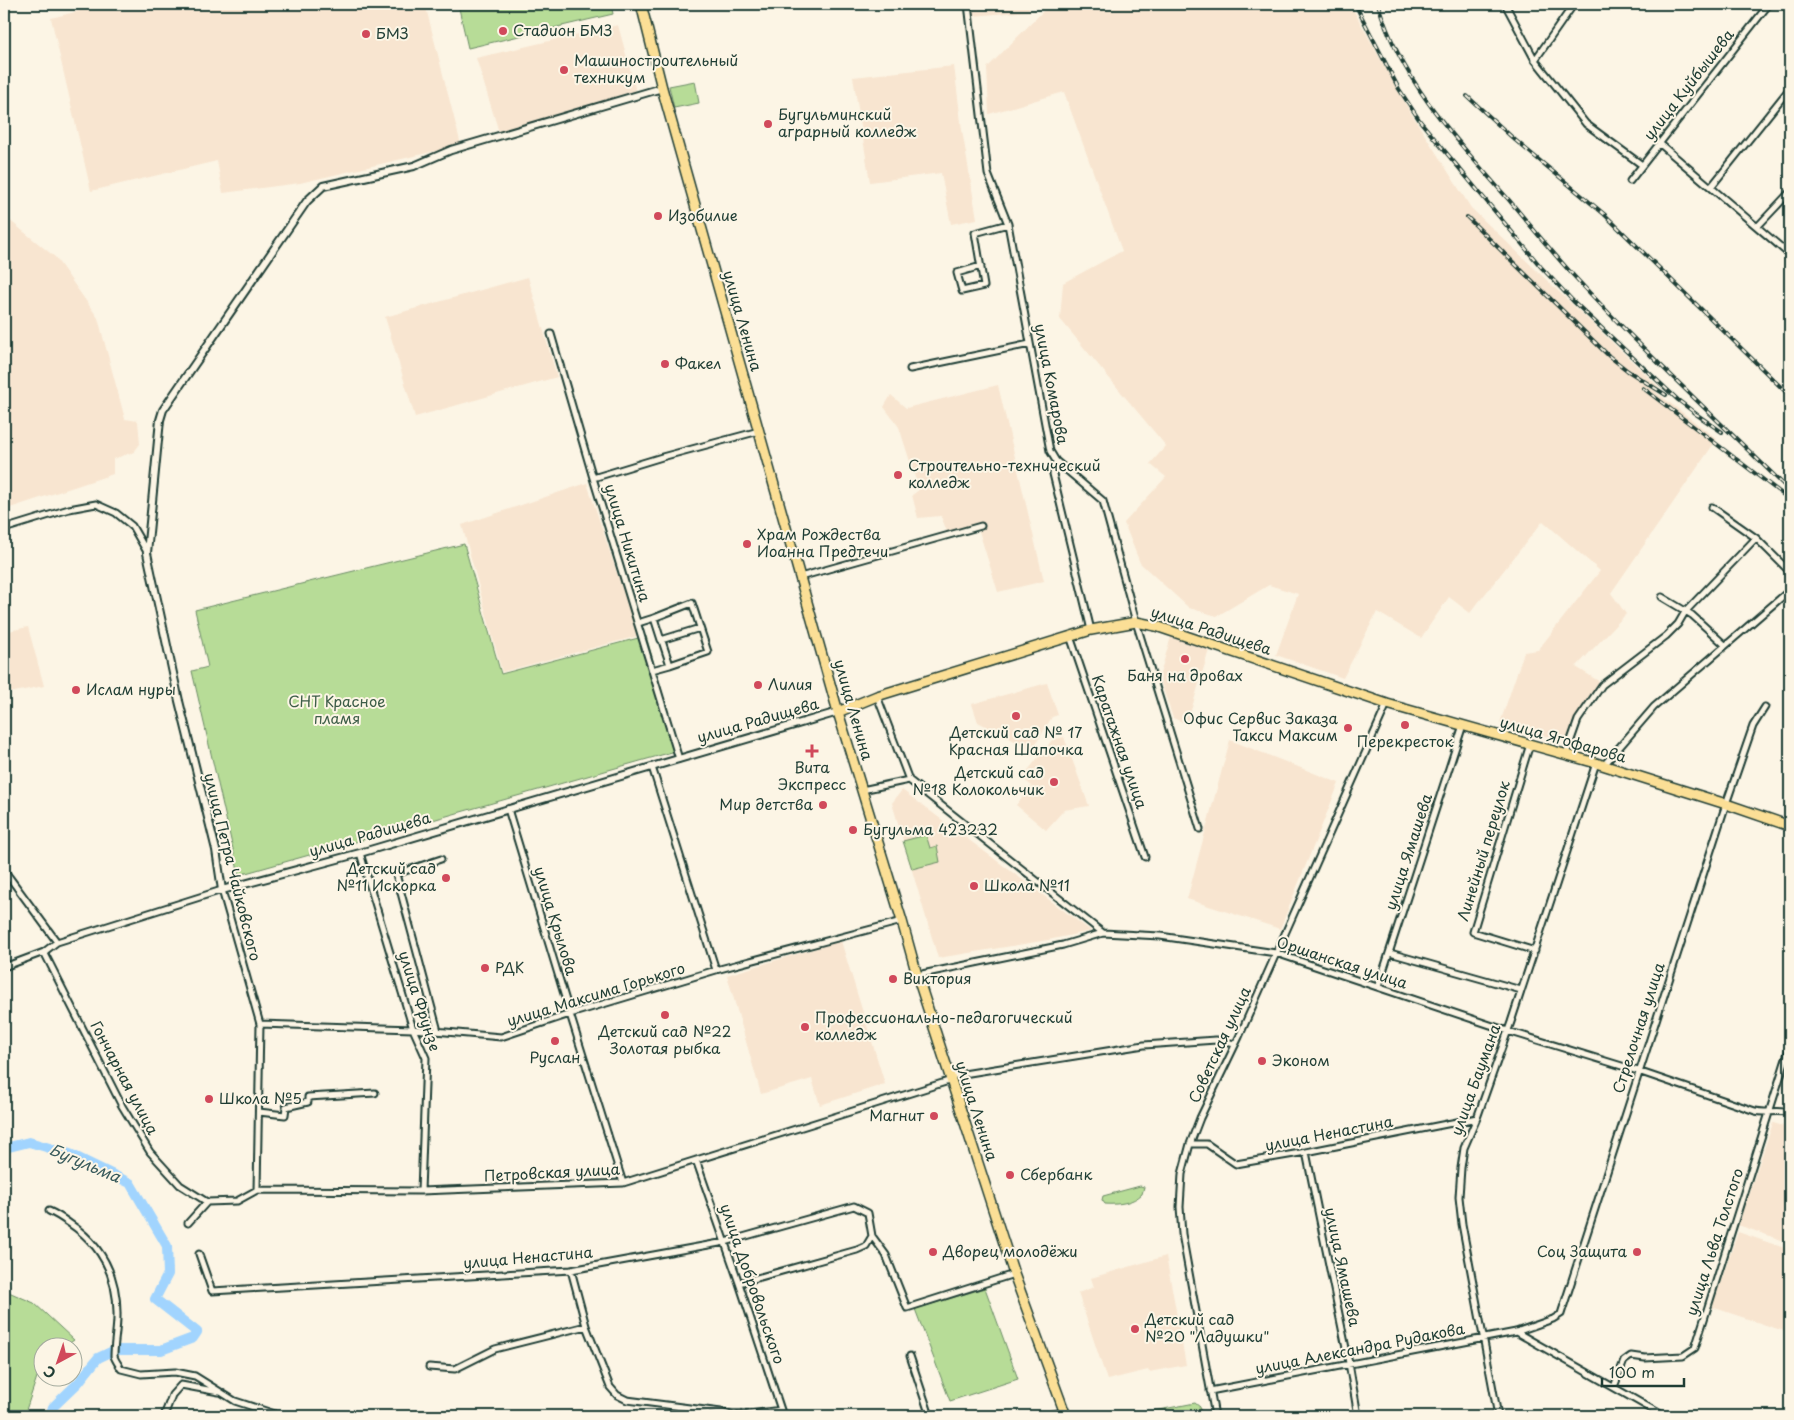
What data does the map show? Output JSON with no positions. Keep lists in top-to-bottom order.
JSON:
{
  "streets": {
    "main road": ["улица Ленина", "улица Радищева", "улица Ягофарова"],
    "street": [
      "улица Куйбышева",
      "улица Комарова",
      "улица Никитина",
      "Каратажная улица",
      "Линейный переулок",
      "улица Ямашева",
      "улица Петра Чайковского",
      "улица Крылова",
      "Оршанская улица",
      "улица Максима Горького",
      "улица Фрунзе",
      "Стрелочная улица",
      "Советская улица",
      "Гончарная улица",
      "улица Баумана",
      "улица Ненастина",
      "Петровская улица",
      "улица Льва Толстого",
      "улица Добровольского",
      "улица Александра Рудакова"
    ]
  },
  "crossings": [
    ["улица Ленина", "улица Радищева"],
    ["улица Ленина", "улица Петра Чайковского"],
    ["улица Ленина", "Оршанская улица"],
    ["улица Ленина", "улица Максима Горького"],
    ["улица Ленина", "Петровская улица"],
    ["улица Комарова", "улица Радищева"],
    ["улица Никитина", "улица Радищева"],
    ["улица Радищева", "улица Ягофарова"],
    ["улица Радищева", "Каратажная улица"],
    ["улица Радищева", "улица Петра Чайковского"],
    ["улица Радищева", "улица Крылова"],
    ["улица Радищева", "улица Фрунзе"],
    ["улица Ягофарова", "Линейный переулок"],
    ["улица Ягофарова", "улица Ямашева"],
    ["улица Ягофарова", "Стрелочная улица"],
    ["улица Ягофарова", "Советская улица"],
    ["улица Ягофарова", "улица Баумана"],
    ["Линейный переулок", "улица Баумана"],
    ["улица Ямашева", "Оршанская улица"],
    ["улица Ямашева", "улица Ненастина"],
    ["улица Ямашева", "улица Александра Рудакова"],
    ["улица Петра Чайковского", "улица Максима Горького"],
    ["улица Петра Чайковского", "Петровская улица"],
    ["улица Крылова", "улица Максима Горького"],
    ["улица Крылова", "Петровская улица"],
    ["Оршанская улица", "Стрелочная улица"],
    ["Оршанская улица", "Советская улица"],
    ["Оршанская улица", "улица Баумана"],
    ["Оршанская улица", "улица Льва Толстого"],
    ["улица Максима Горького", "улица Фрунзе"],
    ["улица Фрунзе", "Петровская улица"],
    ["Стрелочная улица", "улица Александра Рудакова"],
    ["Советская улица", "улица Ненастина"],
    ["Советская улица", "Петровская улица"],
    ["Советская улица", "улица Александра Рудакова"],
    ["улица Баумана", "улица Ненастина"],
    ["улица Баумана", "улица Александра Рудакова"],
    ["улица Ненастина", "улица Добровольского"],
    ["Петровская улица", "улица Добровольского"]
  ],
  "water": ["Бугульма"],
  "parks": ["СНТ Красное пламя"],
  "places": {
    "other": [
      "Стадион БМЗ",
      "БМЗ",
      "Машиностроительный техникум",
      "Бугульминский аграрный колледж",
      "Изобилие",
      "Факел",
      "Строительно-технический колледж",
      "Храм Рождества Иоанна Предтечи",
      "Баня на дровах",
      "Лилия",
      "Ислам нуры",
      "Детский сад № 17 Красная Шапочка",
      "Перекресток",
      "Офис Сервис Заказа Такси Максим",
      "Детский сад №18 Колокольчик",
      "Мир детства",
      "Бугульма 423232",
      "Детский сад №11 Искорка",
      "Школа №11",
      "РДК",
      "Виктория",
      "Детский сад №22 Золотая рыбка",
      "Профессионально-педагогический колледж",
      "Руслан",
      "Эконом",
      "Школа №5",
      "Магнит",
      "Сбербанк",
      "Дворец молодёжи",
      "Соц Защита",
      "Детский сад №20 \"Ладушки\""
    ],
    "health": ["Вита Экспресс"]
  },
  "scale_bar": "100 m",
  "north": "bottom left"
}
